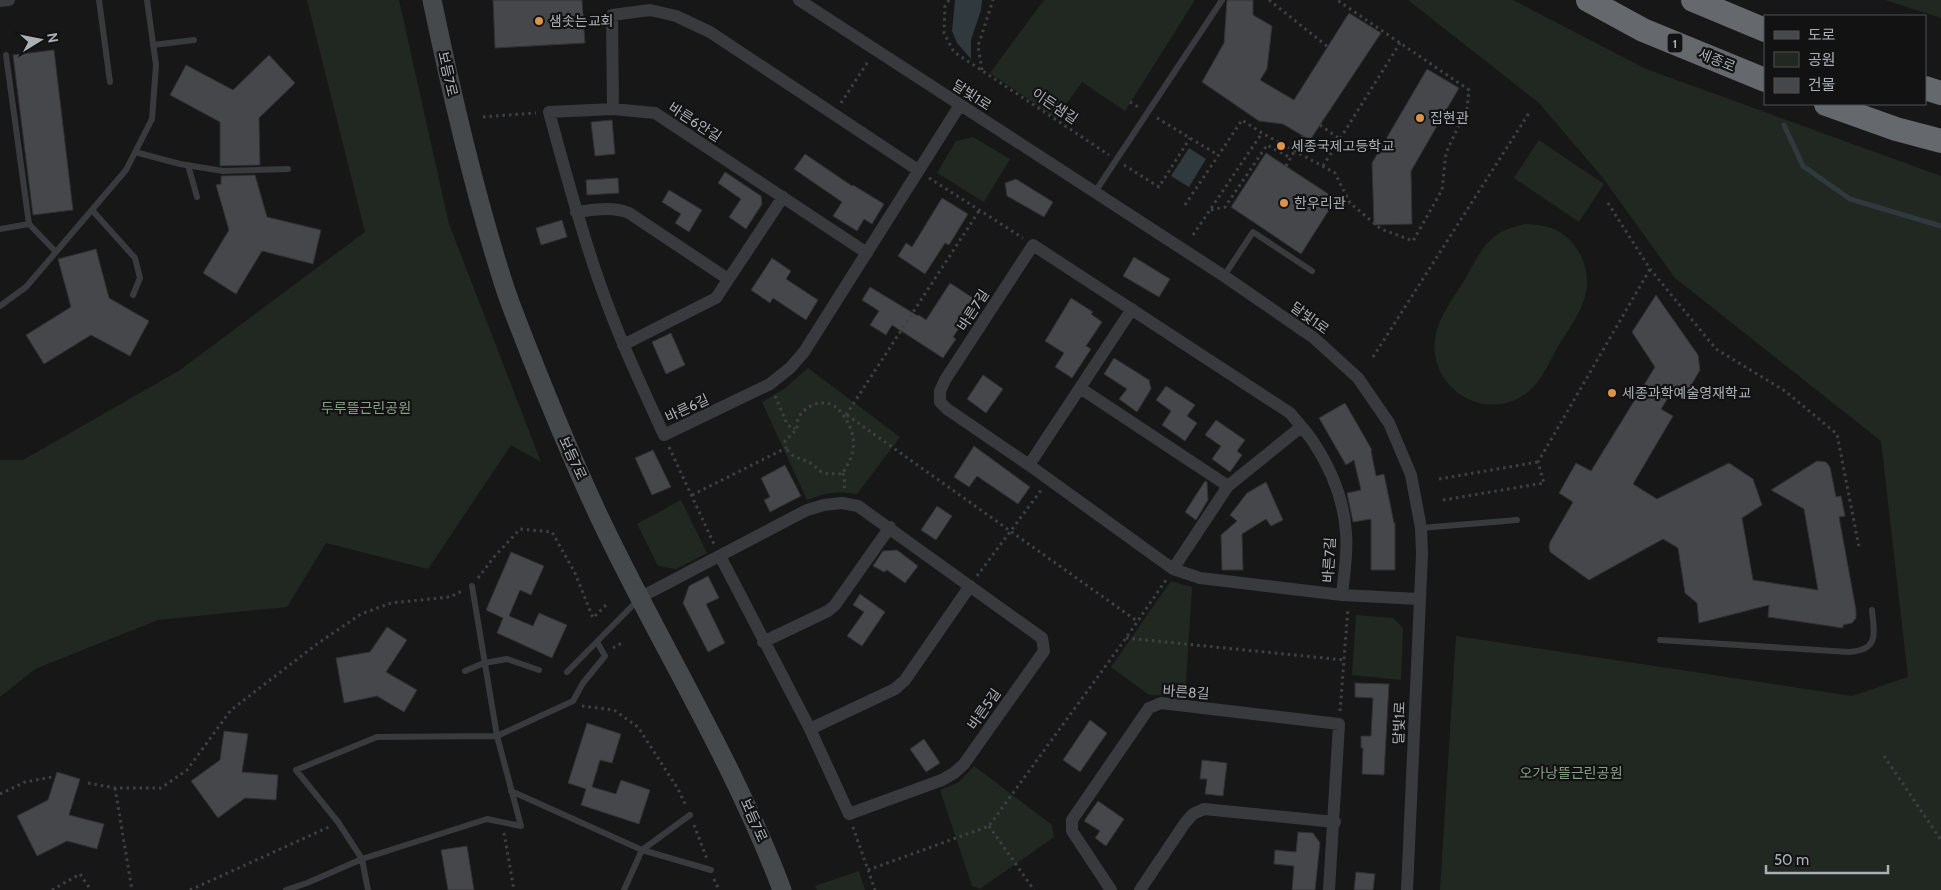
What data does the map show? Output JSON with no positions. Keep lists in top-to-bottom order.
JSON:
{
  "streets": {
    "highway": ["1", "세종로"],
    "street": [
      "보듬7로",
      "달빛1로",
      "바른6안길",
      "바른7길",
      "바른6길",
      "바른8길",
      "바른5길"
    ],
    "path": ["이든샘길"]
  },
  "crossings": [
    ["보듬7로", "바른5길"],
    ["달빛1로", "바른6길"],
    ["바른6안길", "바른6길"]
  ],
  "parks": ["두루뜰근린공원", "오가낭뜰근린공원"],
  "places": [
    "샘솟는교회",
    "집현관",
    "세종국제고등학교",
    "한우리관",
    "세종과학예술영재학교"
  ],
  "legend": ["도로", "공원", "건물"],
  "scale_bar": "50 m",
  "north": "right"
}
